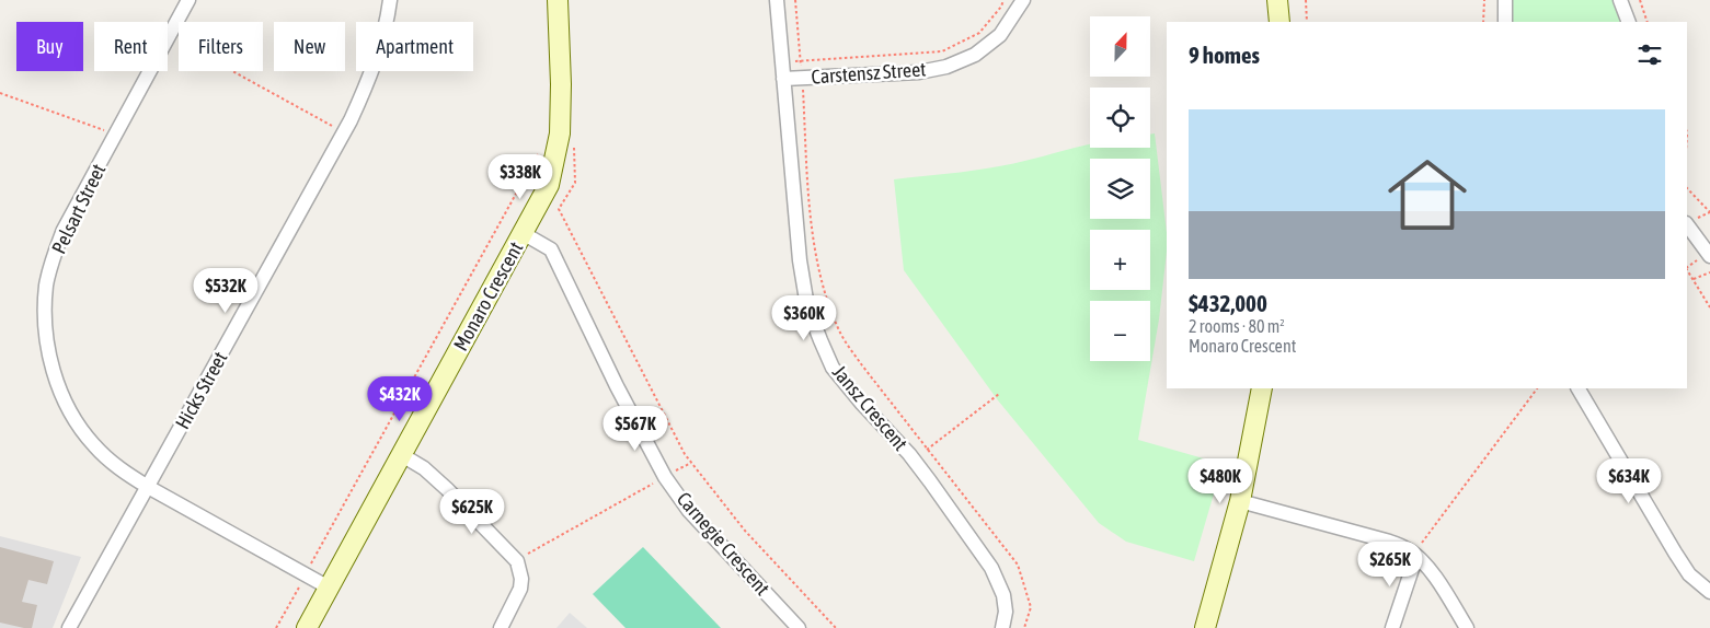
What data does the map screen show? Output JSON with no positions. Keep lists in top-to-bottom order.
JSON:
{
  "streets": {
    "street": [
      "Carstensz Street",
      "Pelsart Street",
      "Monaro Crescent",
      "Hicks Street",
      "Jansz Crescent",
      "Carnegie Crescent"
    ]
  },
  "crossings": [
    ["Carstensz Street", "Jansz Crescent"],
    ["Pelsart Street", "Monaro Crescent"],
    ["Pelsart Street", "Hicks Street"],
    ["Monaro Crescent", "Carnegie Crescent"]
  ],
  "north": "top",
  "page": {
    "map_buttons": ["+", "−"],
    "chip": [
      "Buy",
      "Rent",
      "Filters",
      "New",
      "Apartment"
    ],
    "heading": "9 homes",
    "list": [
      {
        "name": "$432,000",
        "note": "2 rooms · 80 m² · Monaro Crescent"
      }
    ],
    "price": [
      "$338K",
      "$532K",
      "$360K",
      "$432K",
      "$567K",
      "$480K",
      "$634K",
      "$625K",
      "$265K"
    ]
  }
}
